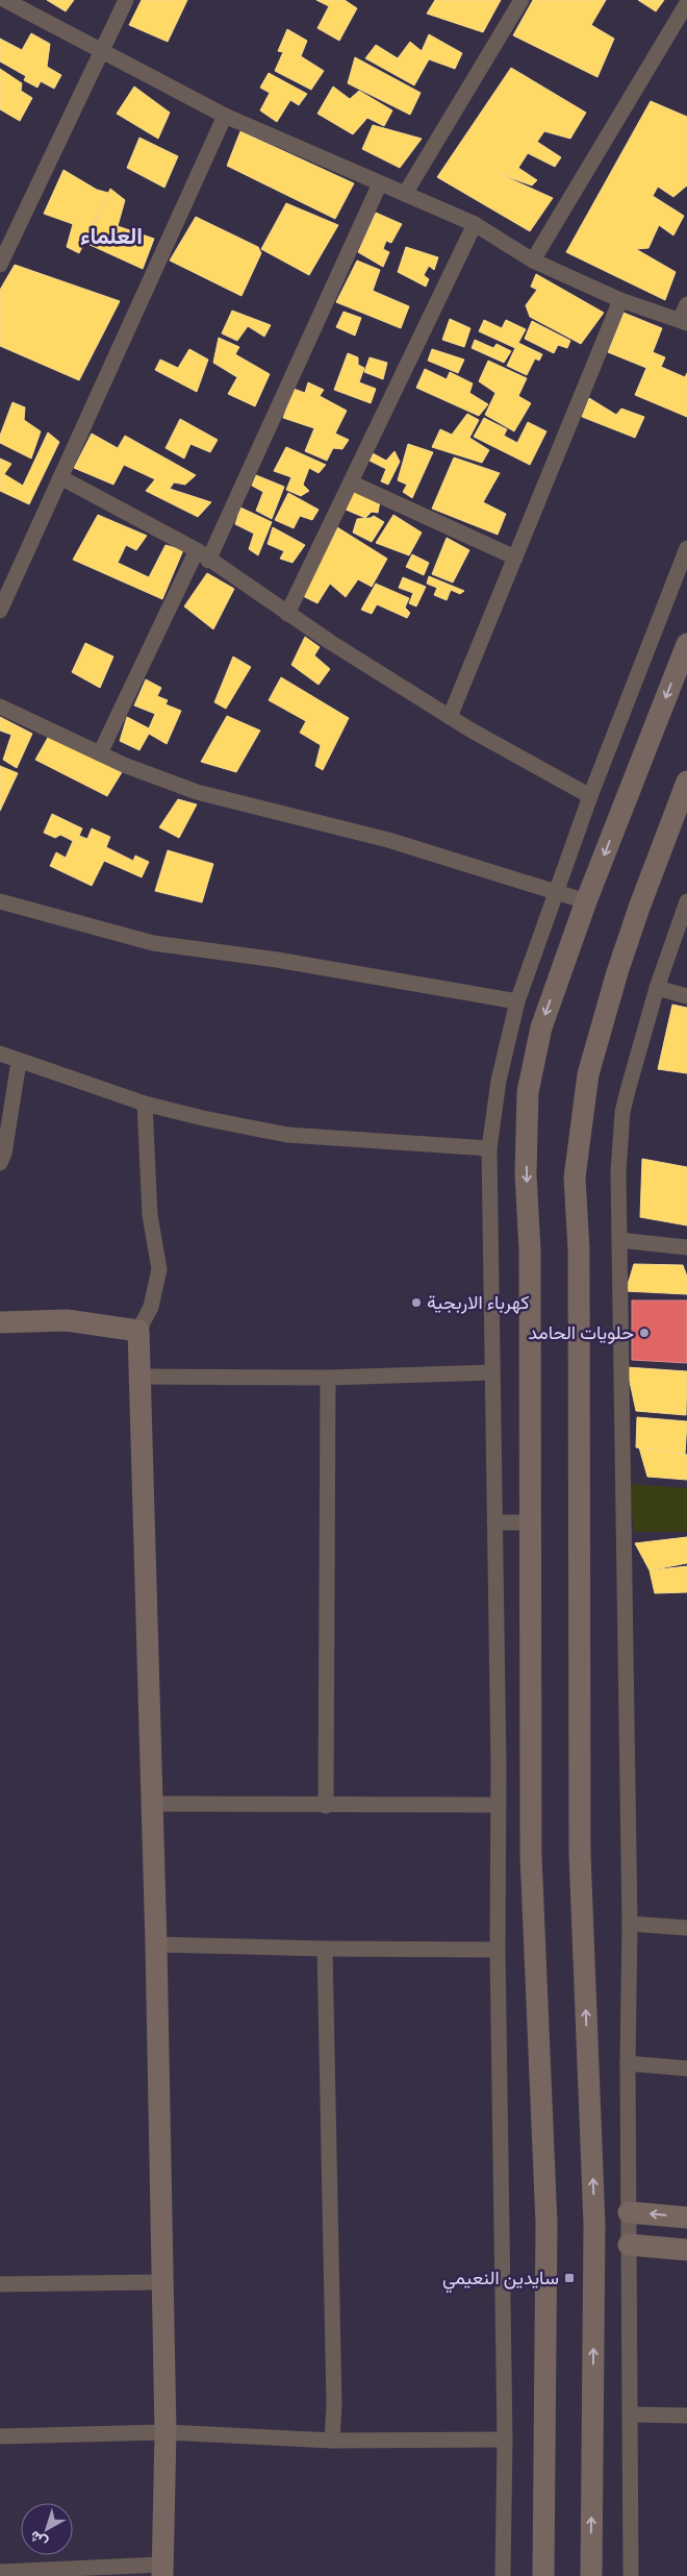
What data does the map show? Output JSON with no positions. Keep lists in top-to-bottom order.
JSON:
{
  "districts": ["العلماء"],
  "places": {
    "other": ["كهرباء الاربجية", "حلويات الحامد"],
    "transit": ["سايدين النعيمي"]
  },
  "north": "bottom left"
}
